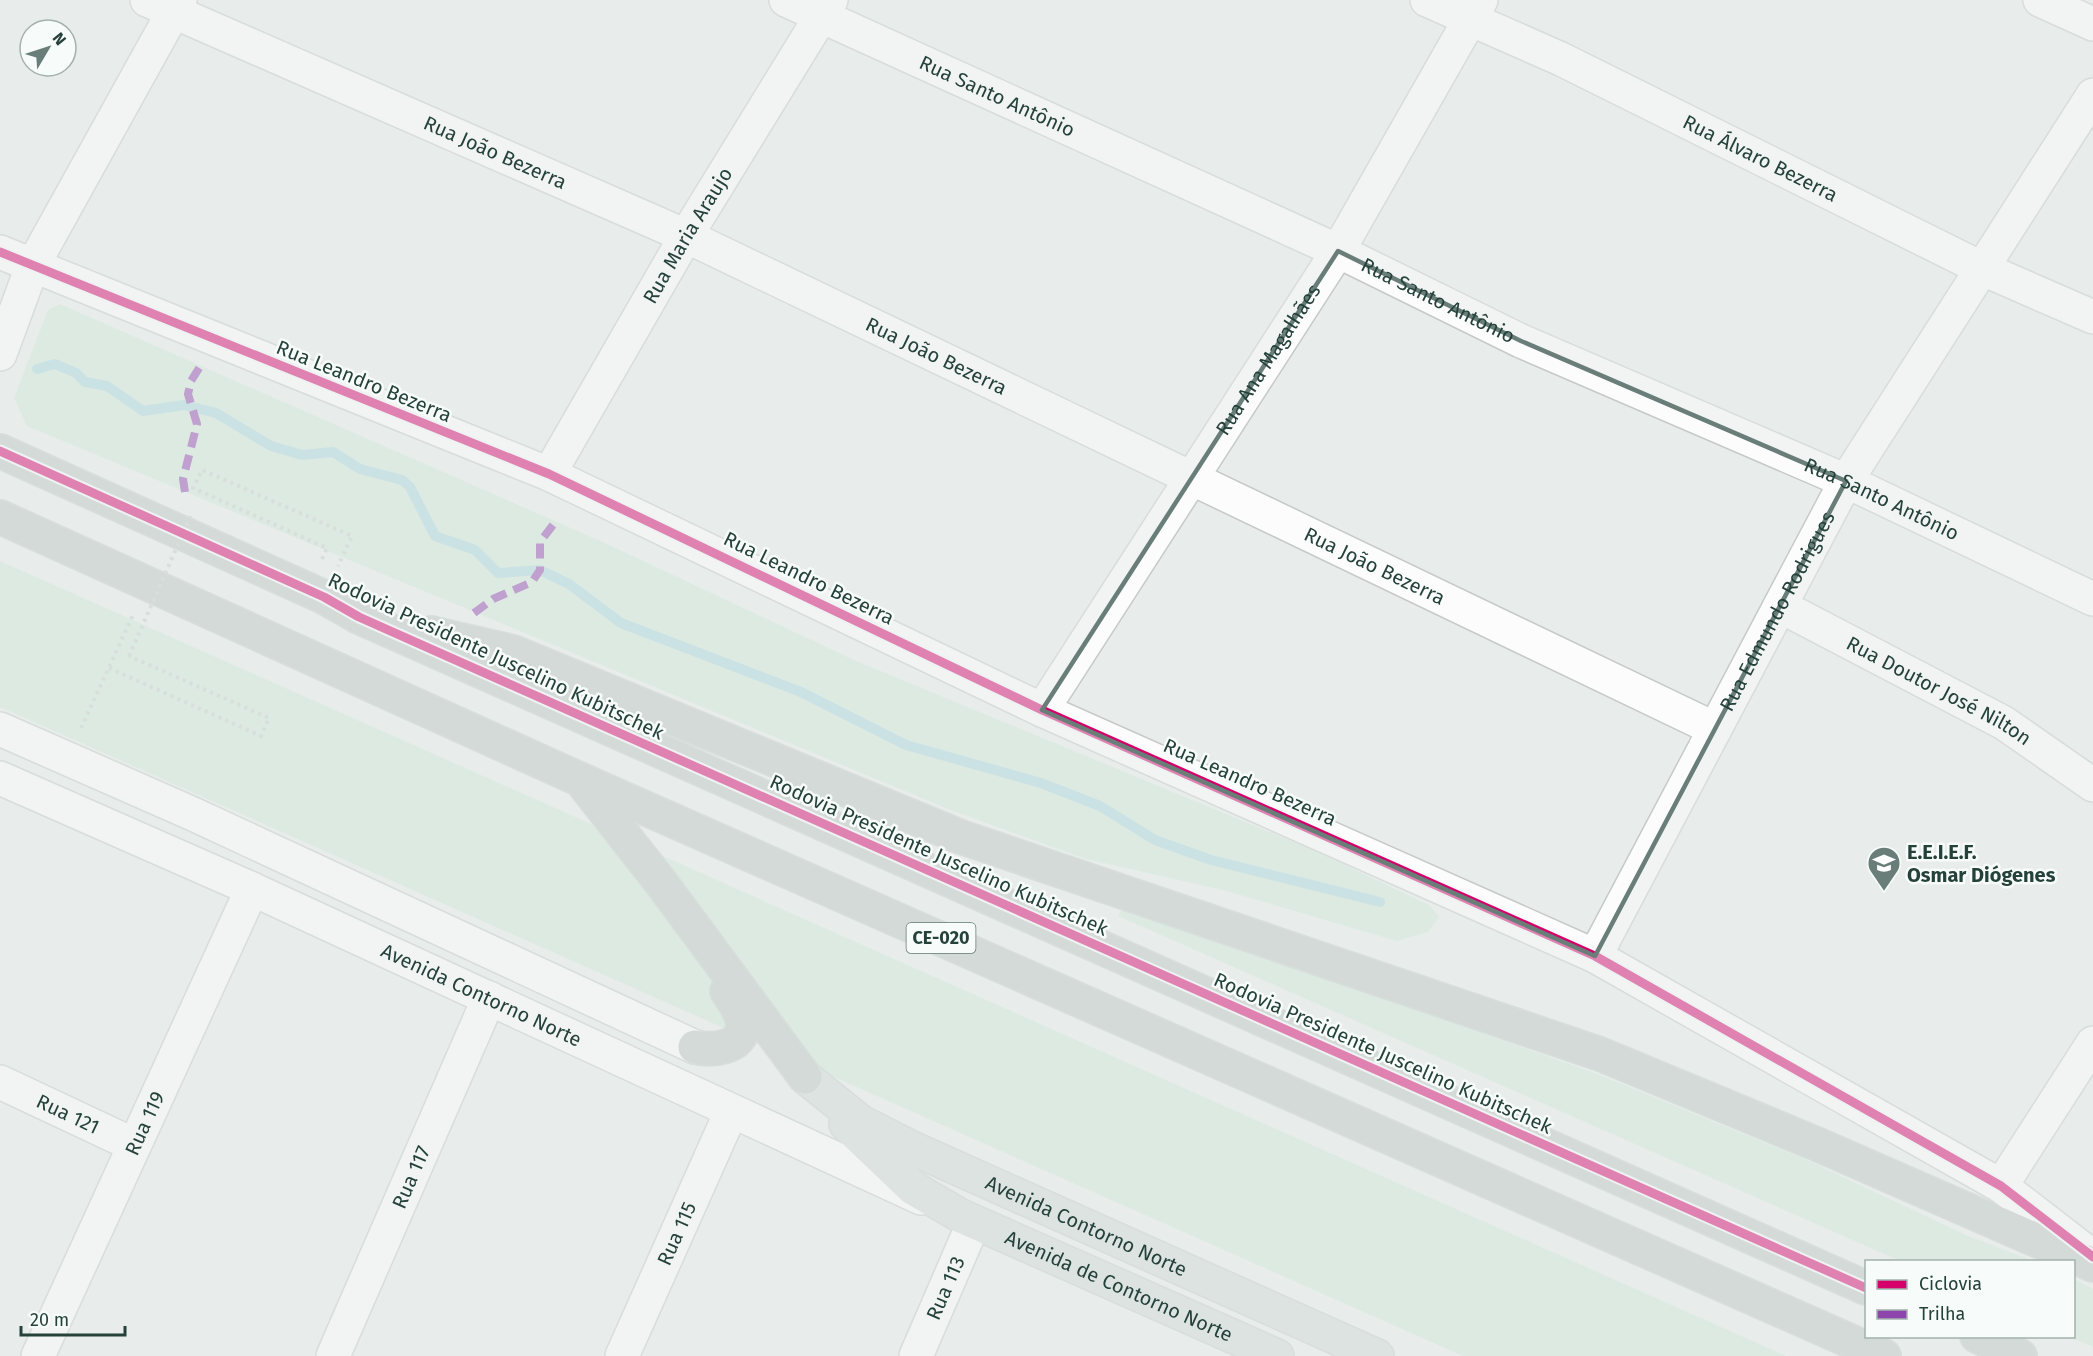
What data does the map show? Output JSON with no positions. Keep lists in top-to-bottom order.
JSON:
{
  "streets": {
    "highway": ["Rodovia Presidente Juscelino Kubitschek", "CE-020"],
    "main road": ["Avenida Contorno Norte", "Avenida de Contorno Norte"],
    "street": [
      "Rua Santo Antônio",
      "Rua João Bezerra",
      "Rua Álvaro Bezerra",
      "Rua Maria Araujo",
      "Rua Ana Magalhães",
      "Rua Leandro Bezerra",
      "Rua Edmundo Rodrigues",
      "Rua Doutor José Nilton",
      "Rua 121",
      "Rua 119",
      "Rua 117",
      "Rua 115",
      "Rua 113"
    ]
  },
  "crossings": [
    ["Rua Santo Antônio", "Rua Maria Araujo"],
    ["Rua Santo Antônio", "Rua Ana Magalhães"],
    ["Rua Santo Antônio", "Rua Edmundo Rodrigues"],
    ["Rua João Bezerra", "Rua Maria Araujo"],
    ["Rua João Bezerra", "Rua Ana Magalhães"],
    ["Rua João Bezerra", "Rua Edmundo Rodrigues"],
    ["Rua Álvaro Bezerra", "Rua Ana Magalhães"],
    ["Rua Álvaro Bezerra", "Rua Edmundo Rodrigues"],
    ["Rua Maria Araujo", "Rua Leandro Bezerra"],
    ["Rua Ana Magalhães", "Rua Leandro Bezerra"],
    ["Rua Leandro Bezerra", "Rua Edmundo Rodrigues"],
    ["Rua Edmundo Rodrigues", "Rua Doutor José Nilton"],
    ["Avenida Contorno Norte", "Rua 119"],
    ["Avenida Contorno Norte", "Rua 117"],
    ["Avenida Contorno Norte", "Rua 115"],
    ["Avenida Contorno Norte", "Avenida de Contorno Norte"],
    ["Avenida Contorno Norte", "Rua 113"],
    ["Rua 121", "Rua 119"],
    ["Avenida de Contorno Norte", "Rua 113"]
  ],
  "places": {
    "school or university": ["E.E.I.E.F. Osmar Diógenes"]
  },
  "legend": ["Ciclovia", "Trilha"],
  "scale_bar": "20 m",
  "north": "top right"
}
